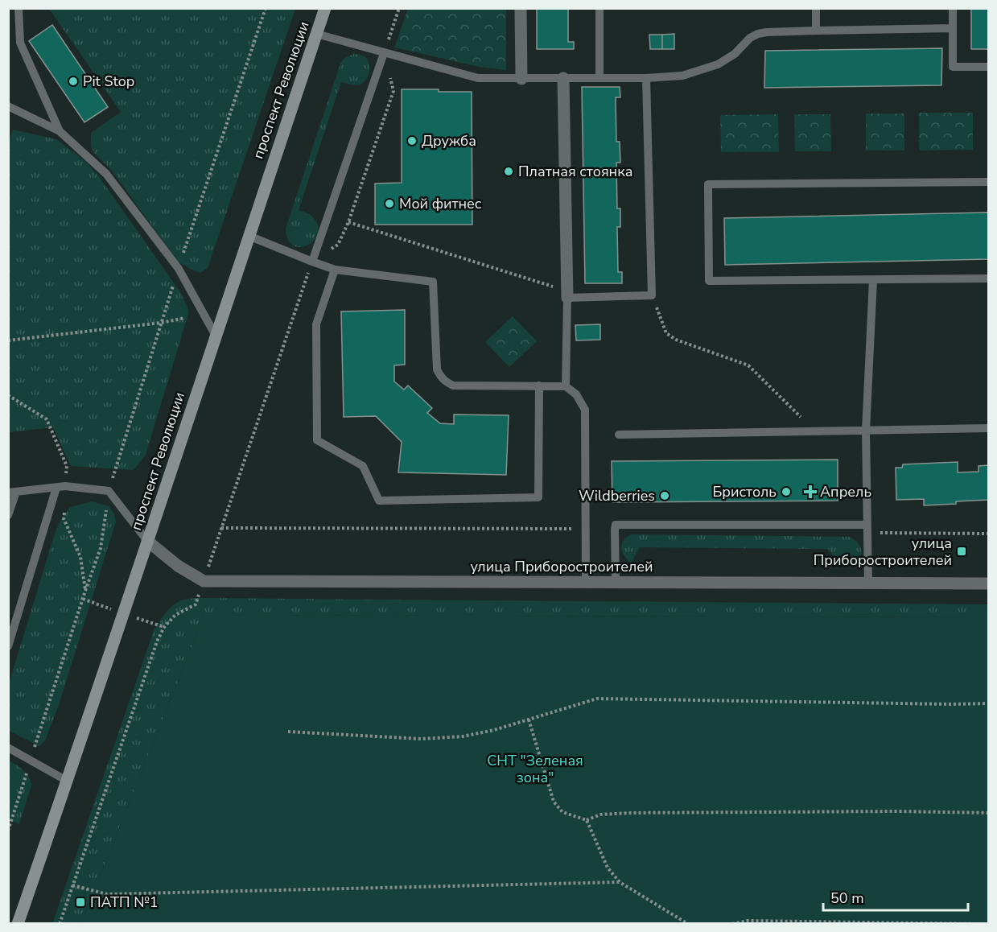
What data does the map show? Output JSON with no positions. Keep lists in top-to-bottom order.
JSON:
{
  "streets": {
    "main road": ["проспект Революции"],
    "street": ["улица Приборостроителей"]
  },
  "parks": ["СНТ \"Зеленая зона\""],
  "places": {
    "other": [
      "Pit Stop",
      "Дружба",
      "Платная стоянка",
      "Мой фитнес",
      "Бристоль",
      "Wildberries"
    ],
    "health": ["Апрель"],
    "transit": ["улица Приборостроителей", "ПАТП №1"]
  },
  "scale_bar": "50 m"
}
